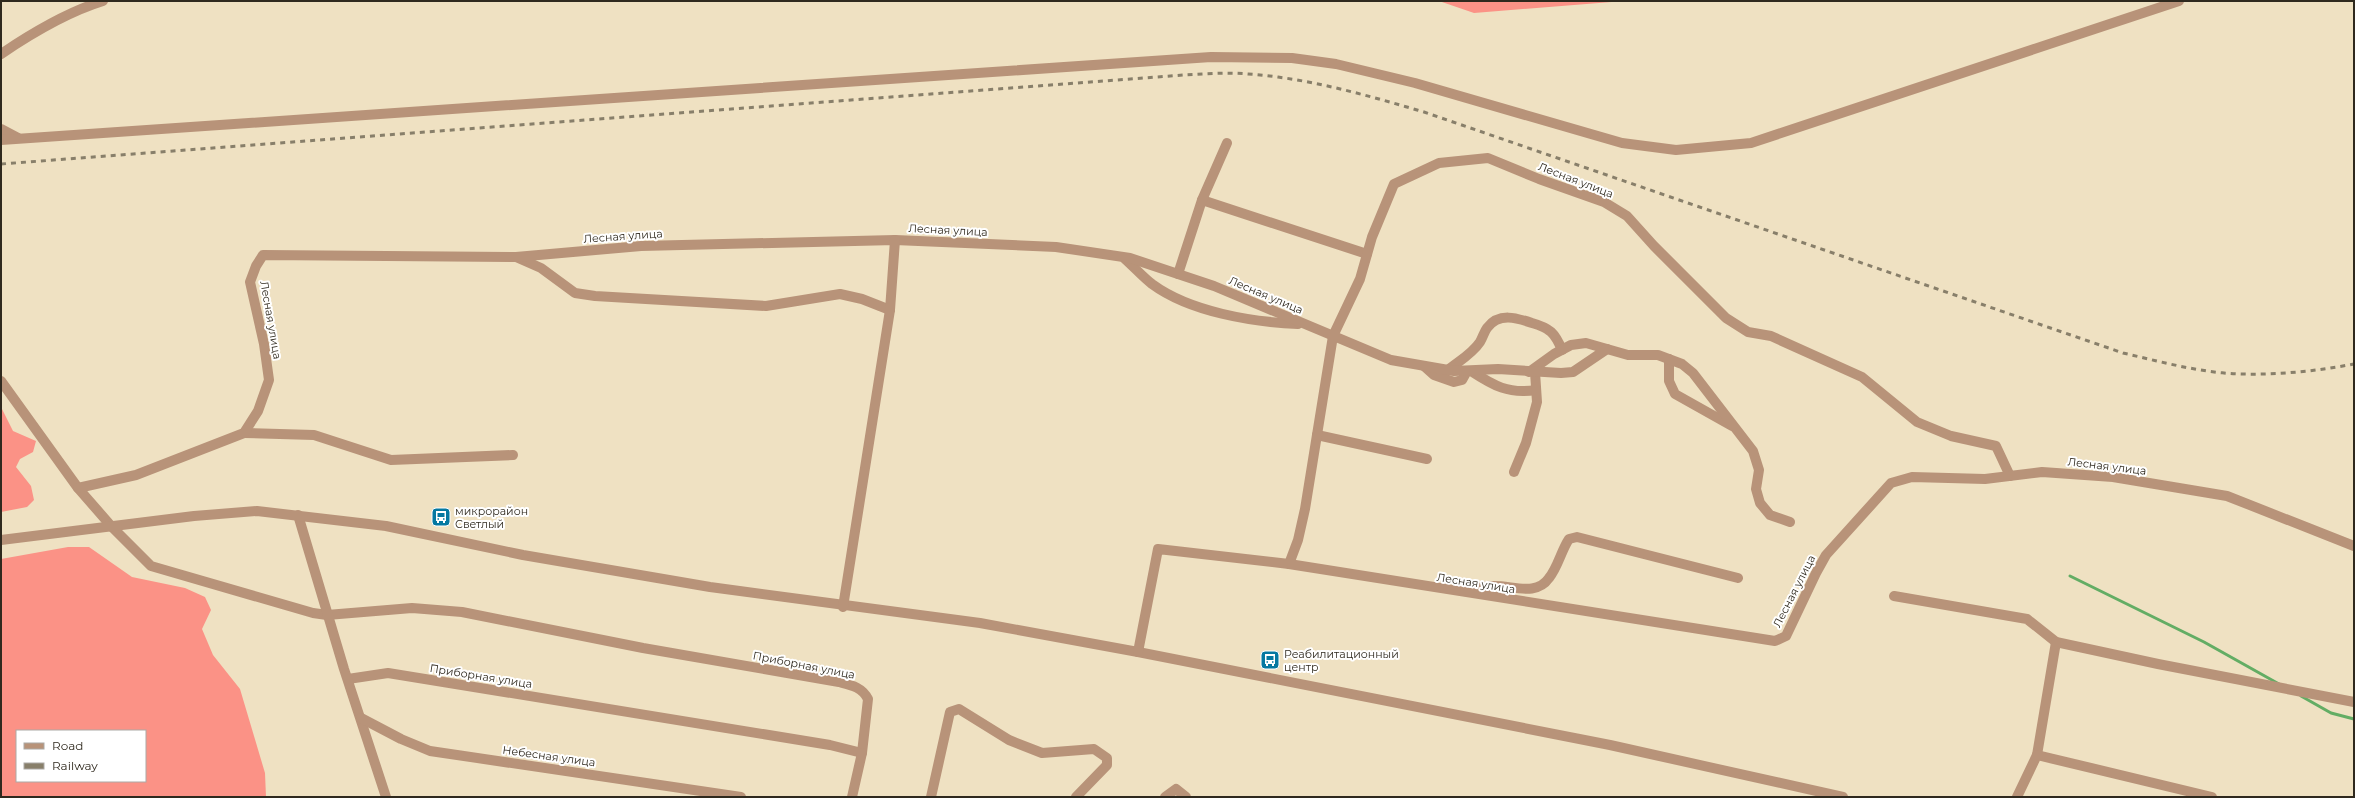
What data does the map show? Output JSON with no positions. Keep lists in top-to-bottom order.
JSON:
{
  "streets": {
    "street": ["Лесная улица", "Приборная улица", "Небесная улица"]
  },
  "places": {
    "bus stop": ["микрорайон Светлый", "Реабилитационный центр"]
  },
  "legend": ["Road", "Railway"]
}
